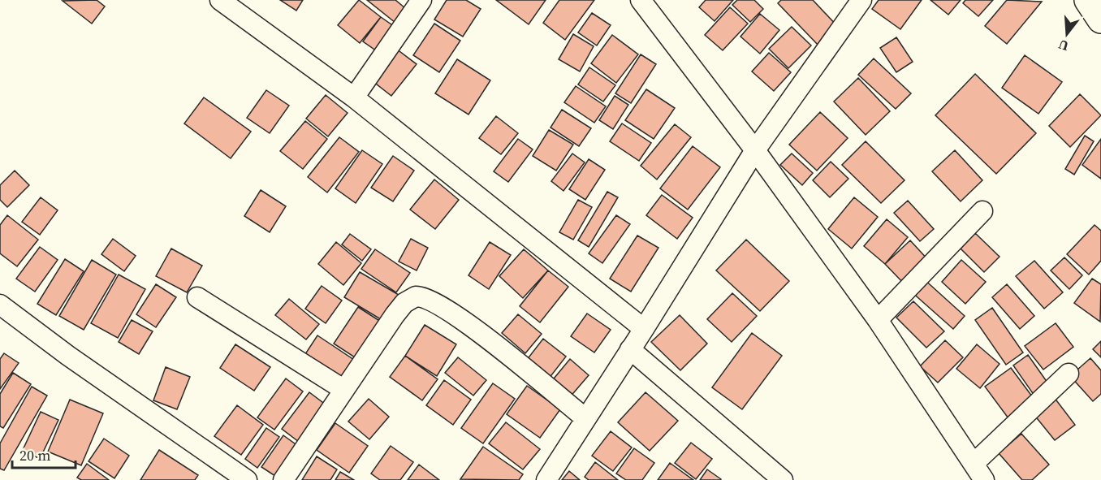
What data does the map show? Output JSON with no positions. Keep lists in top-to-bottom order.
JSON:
{
  "scale_bar": "20 m",
  "north": "bottom"
}
